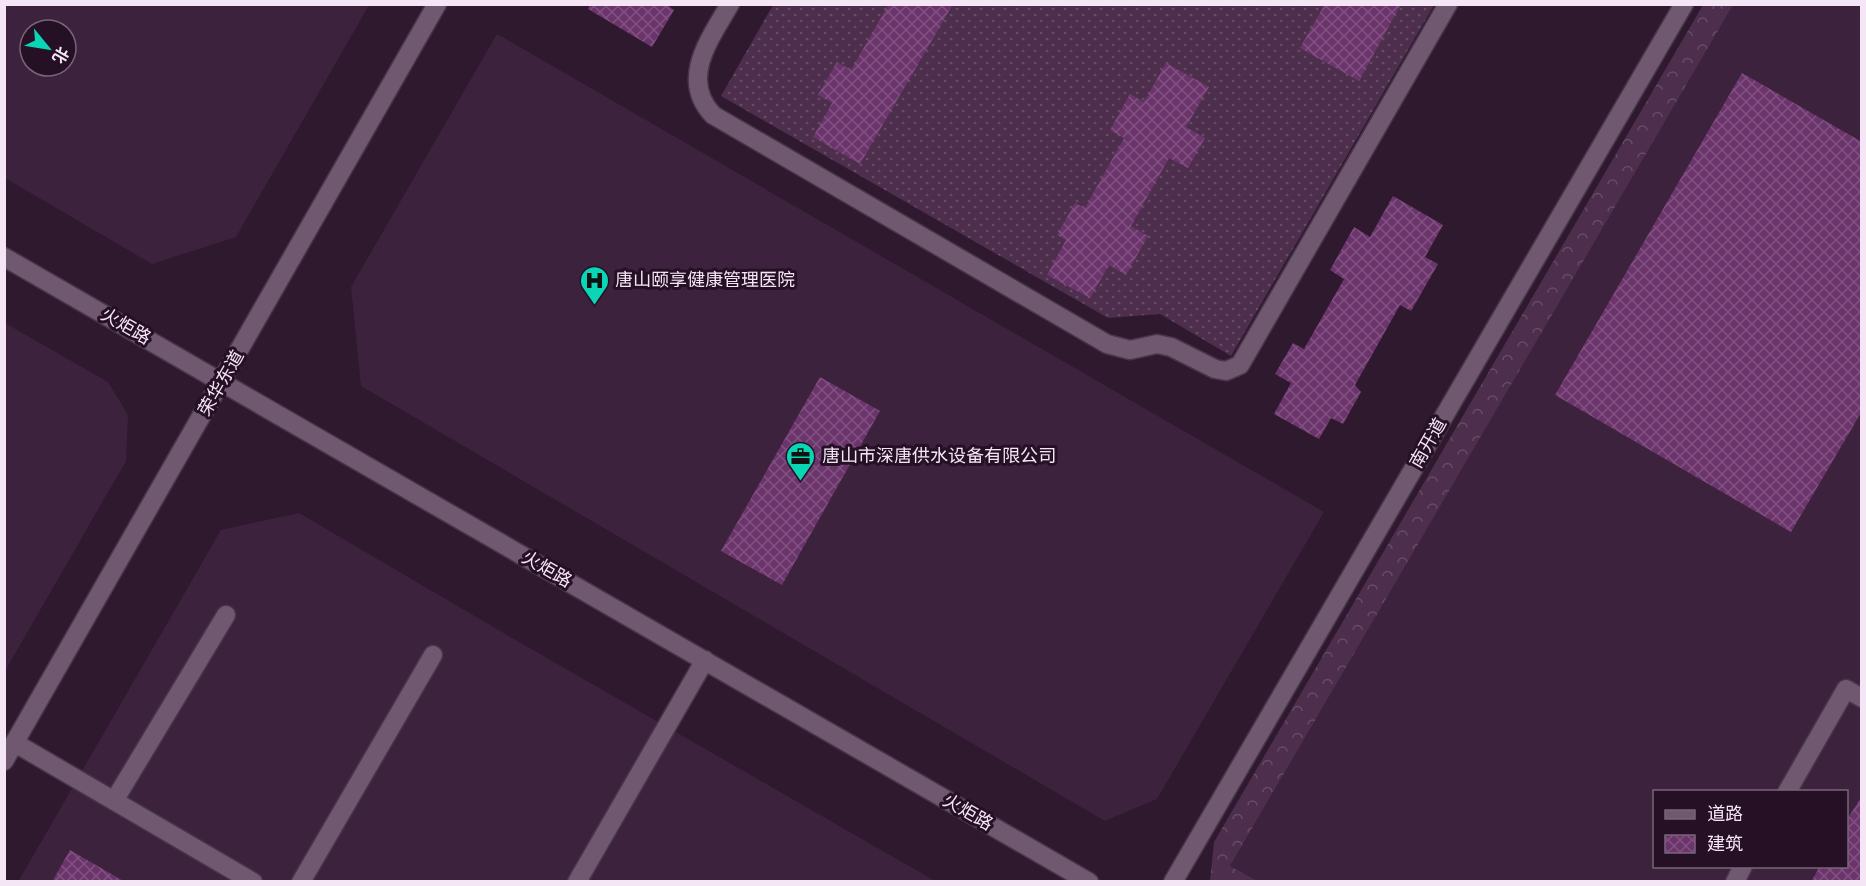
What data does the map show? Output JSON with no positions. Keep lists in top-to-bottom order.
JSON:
{
  "streets": {
    "street": ["火炬路", "荣华东道", "南开道"]
  },
  "crossings": [
    ["火炬路", "荣华东道"]
  ],
  "places": {
    "hospital": ["唐山颐享健康管理医院"],
    "office": ["唐山市深唐供水设备有限公司"]
  },
  "legend": ["道路", "建筑"],
  "north": "bottom right"
}
